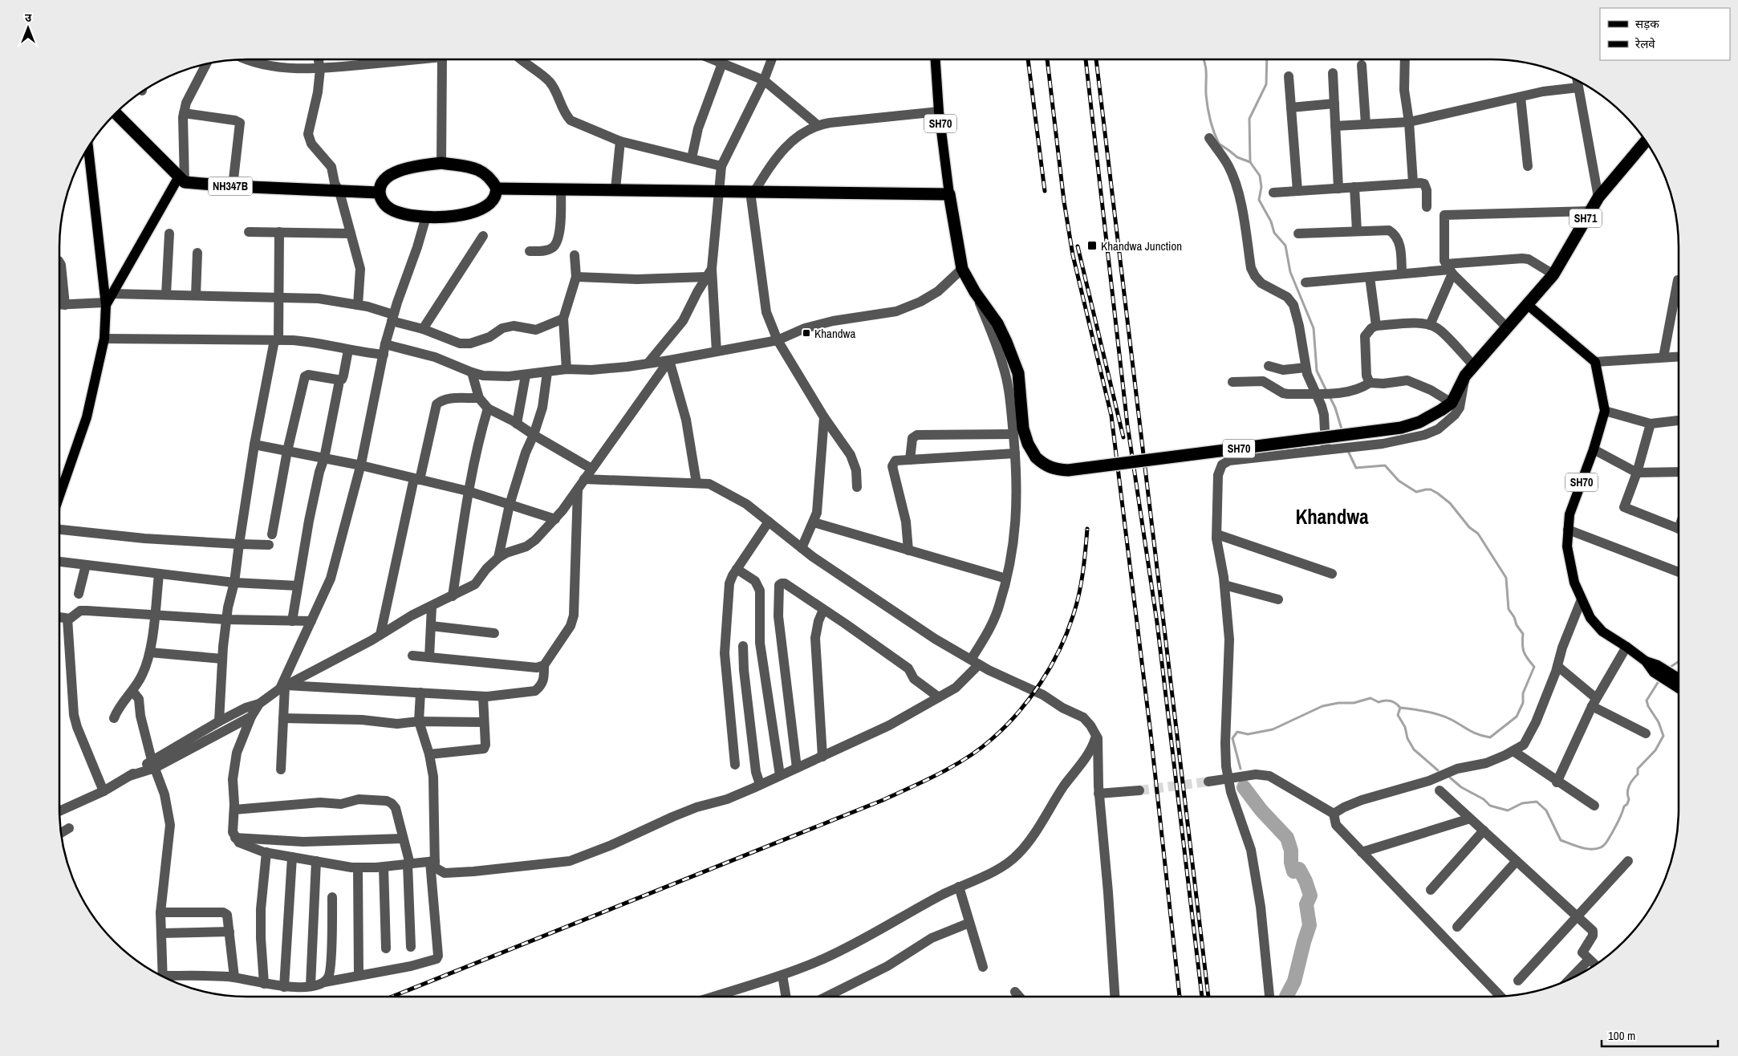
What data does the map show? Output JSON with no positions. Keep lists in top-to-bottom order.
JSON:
{
  "streets": {
    "highway": ["SH70", "NH347B", "SH71"]
  },
  "districts": ["Khandwa"],
  "places": {
    "transit": ["Khandwa Junction", "Khandwa"]
  },
  "legend": ["सड़क", "रेलवे"],
  "scale_bar": "100 m",
  "north": "top"
}
